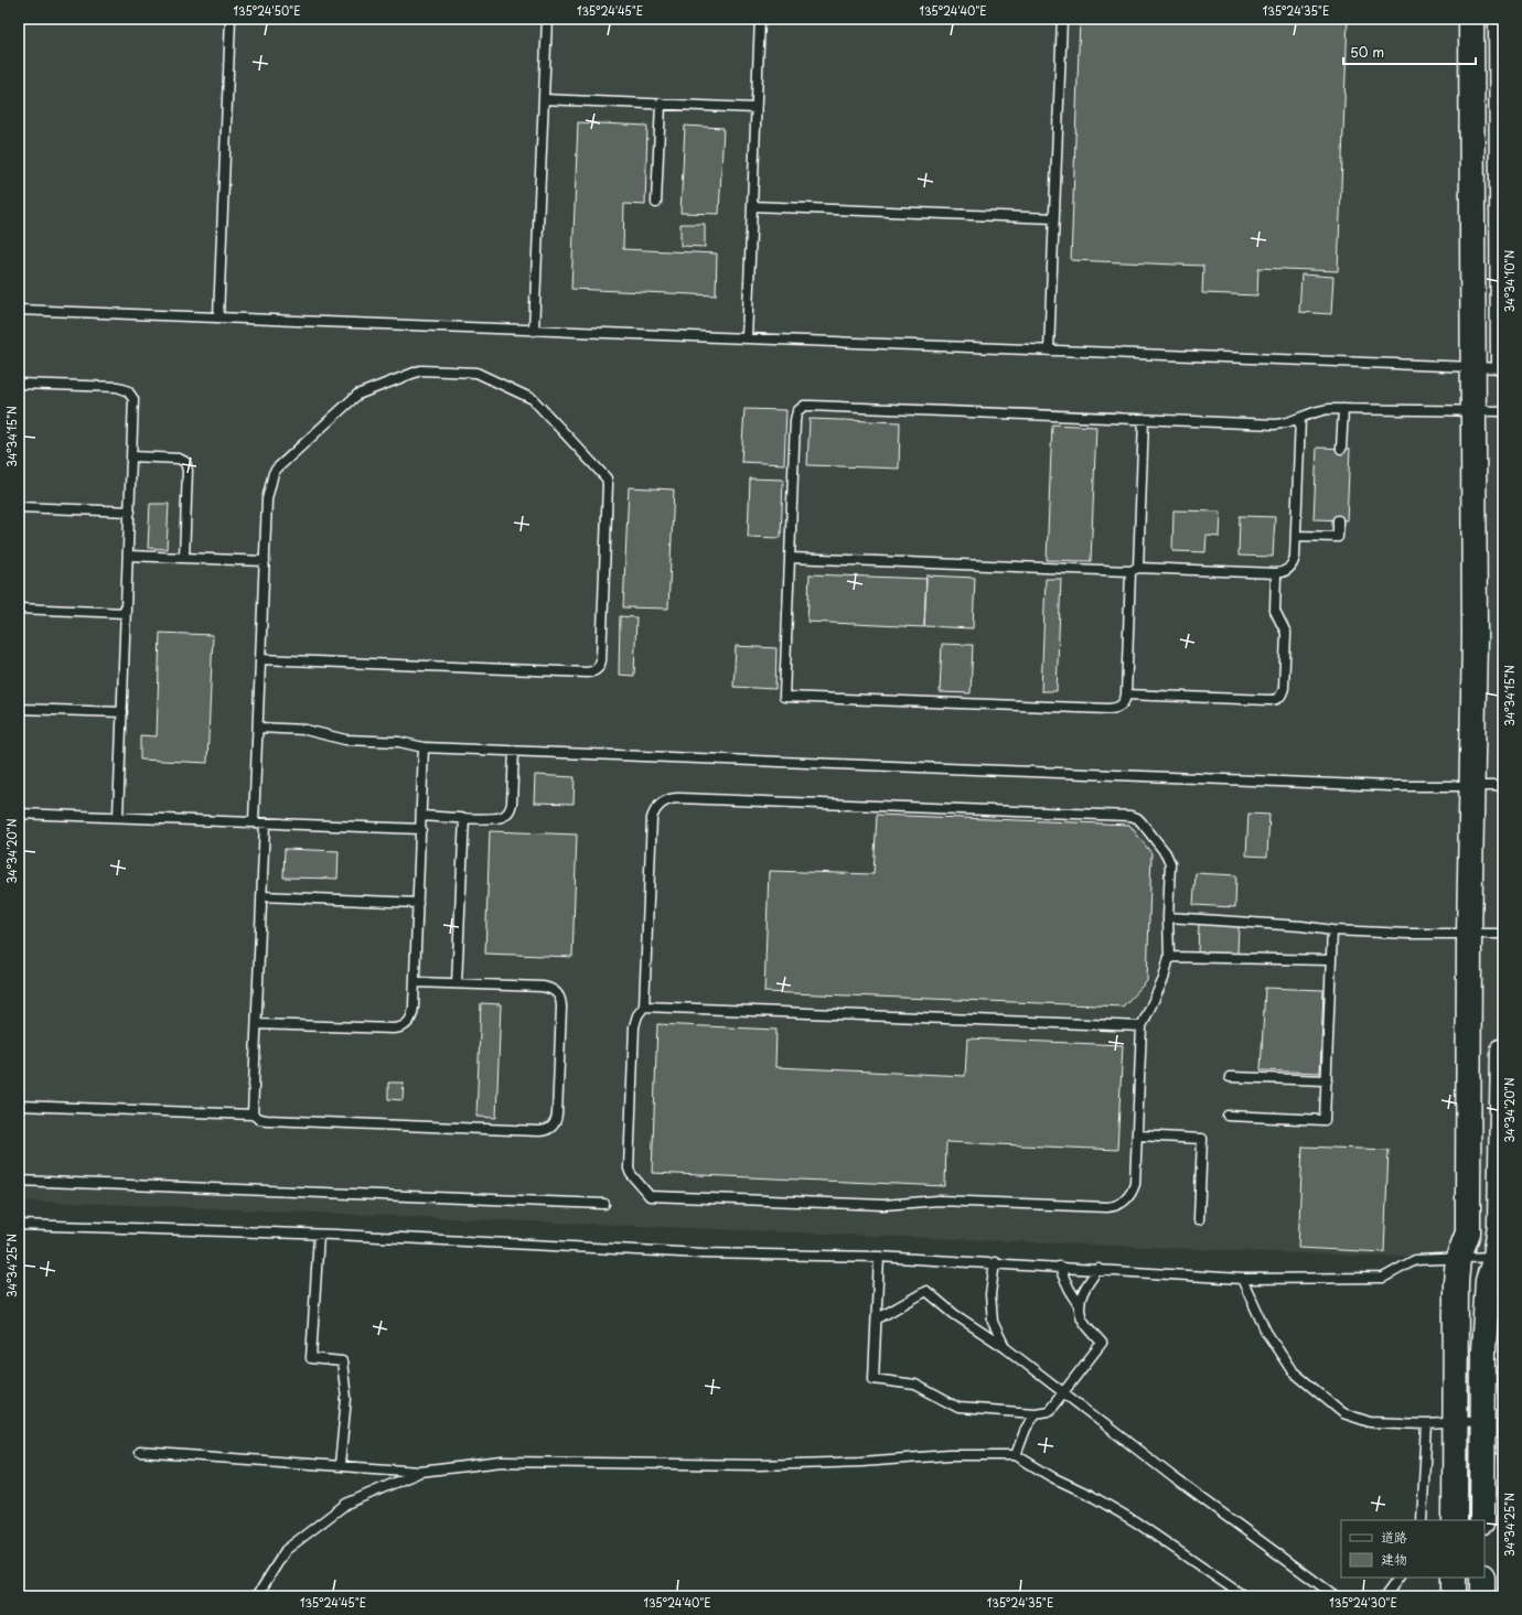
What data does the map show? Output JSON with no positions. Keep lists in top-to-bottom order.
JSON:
{
  "legend": ["道路", "建物"],
  "scale_bar": "50 m",
  "coordinates": [
    "135°24'50\"E",
    "135°24'45\"E",
    "135°24'40\"E",
    "135°24'35\"E",
    "34°34'10\"N",
    "34°34'15\"N",
    "34°34'20\"N",
    "34°34'25\"N",
    "135°24'30\"E"
  ]
}
